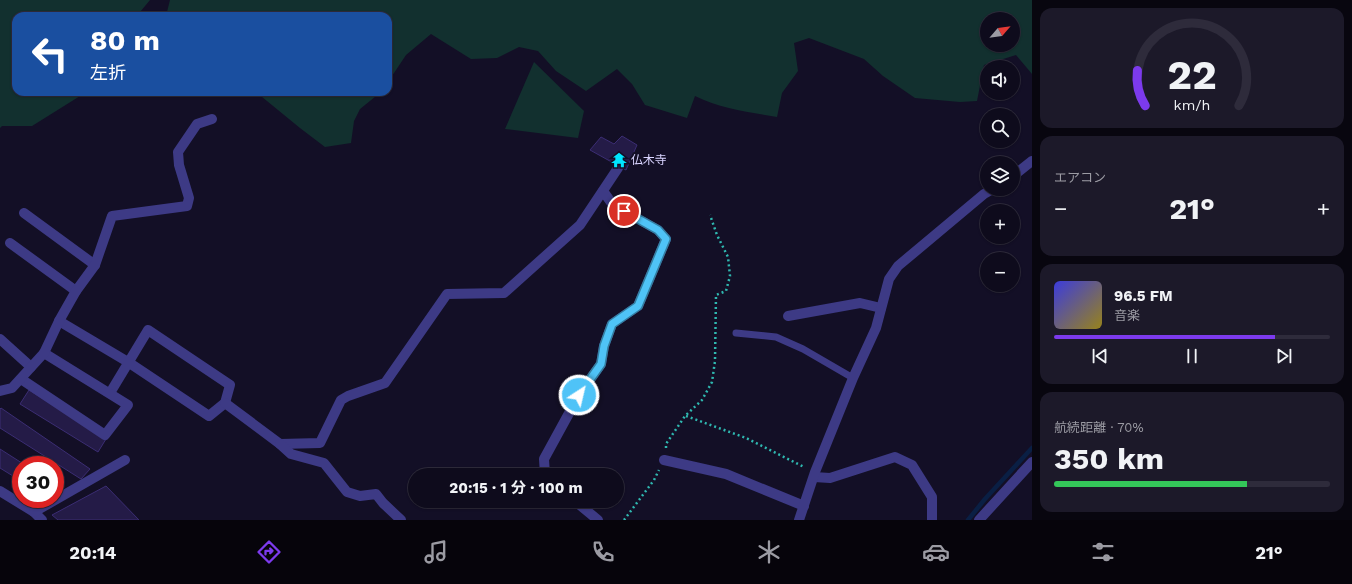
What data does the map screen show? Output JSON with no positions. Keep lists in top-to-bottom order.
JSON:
{
  "places": {
    "temple": ["仏木寺"]
  },
  "north": "top right",
  "page": {
    "map_buttons": ["+", "−"],
    "turn": ["80 m", "左折"],
    "tile": [
      "エアコン",
      ["航続距離 · 70%", "350 km"]
    ],
    "heat": ["−", "21°", "+"],
    "song": ["96.5 FM", "音楽"],
    "limit": "30",
    "trip": "20:15 · 1 分 · 100 m",
    "tabs": ["20:14", "21°"],
    "gauge": ["22", "km/h"]
  }
}
